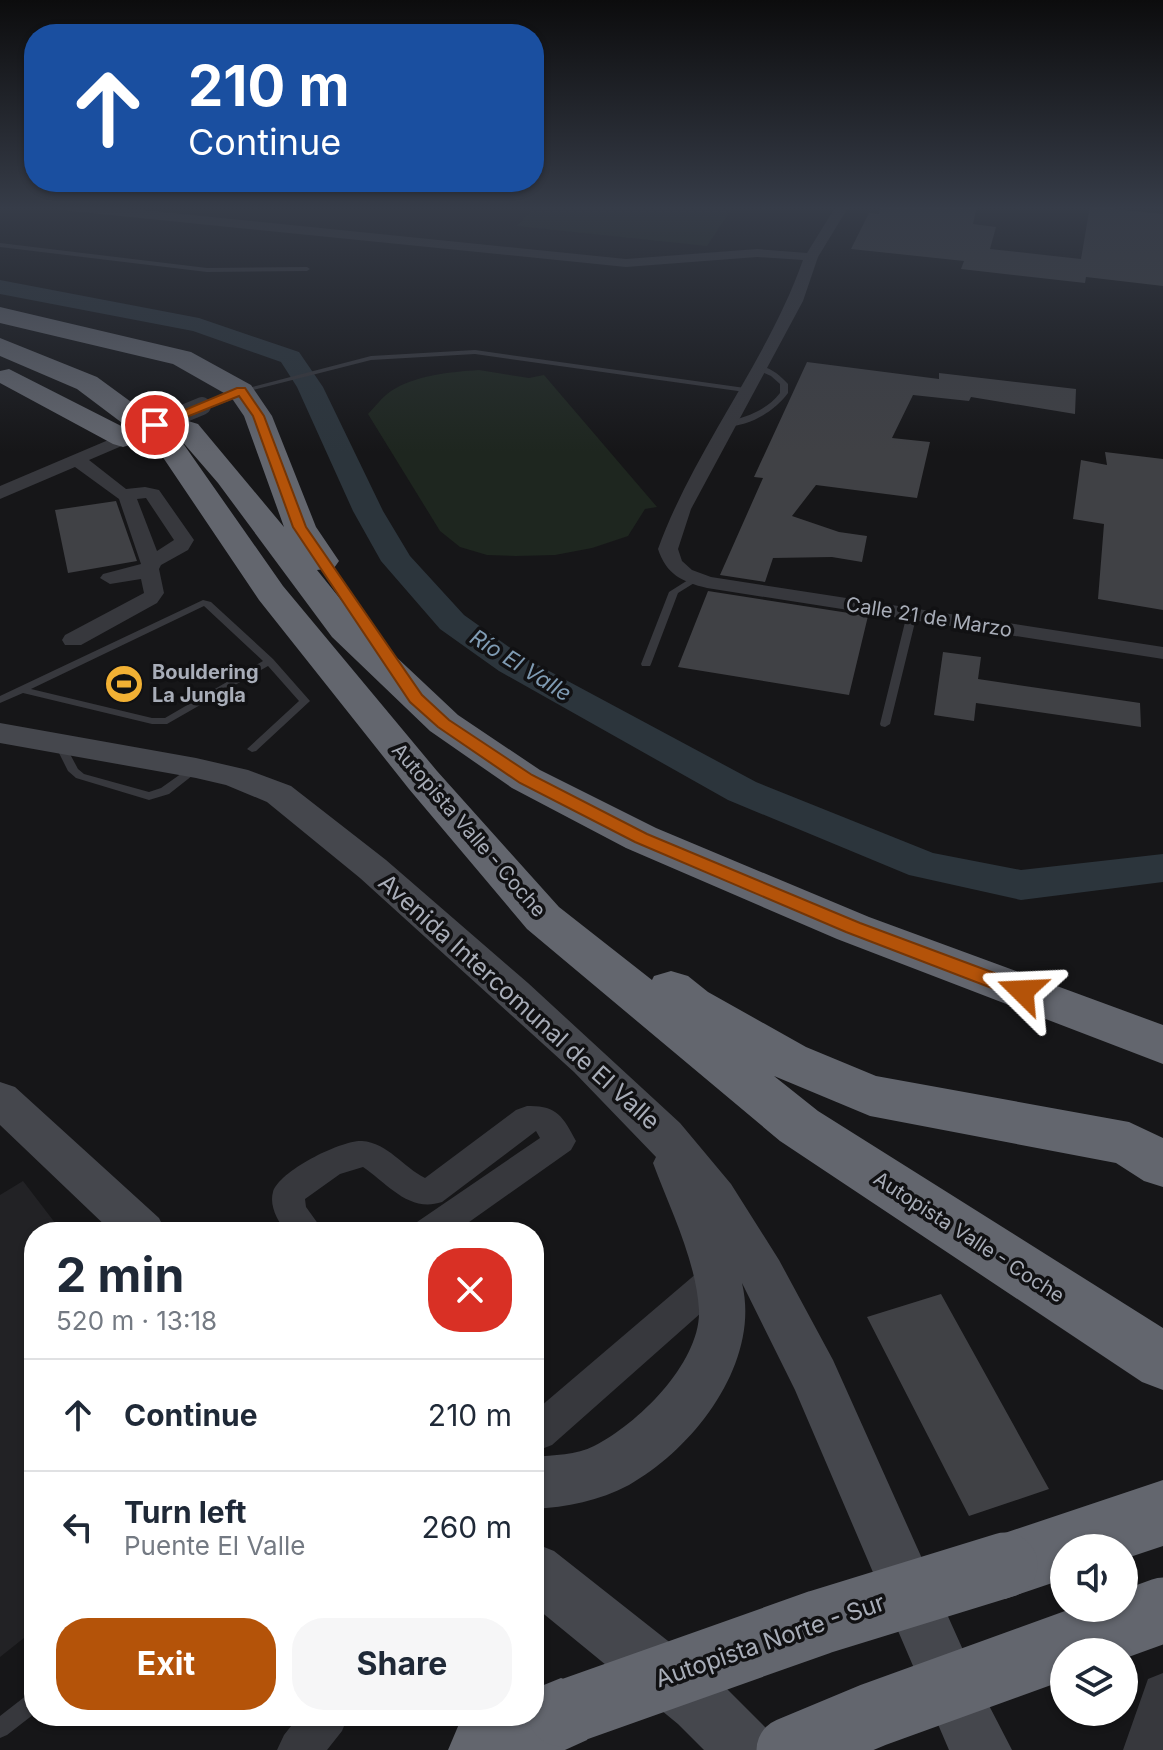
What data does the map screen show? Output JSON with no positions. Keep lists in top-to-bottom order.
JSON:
{
  "streets": {
    "highway": ["Autopista Valle - Coche", "Autopista Norte - Sur"],
    "main road": ["Avenida Intercomunal de El Valle"],
    "street": ["Calle 21 de Marzo"]
  },
  "water": ["Río El Valle"],
  "places": {
    "sports": ["Bouldering La Jungla"]
  },
  "page": {
    "turn": ["210 m", "Continue"],
    "heading": ["2 min", "520 m · 13:18"],
    "list": [
      {
        "name": "Continue",
        "value": "210 m"
      },
      {
        "name": "Turn left",
        "note": "Puente El Valle",
        "value": "260 m"
      }
    ],
    "buttons": ["Exit", "Share"]
  }
}
